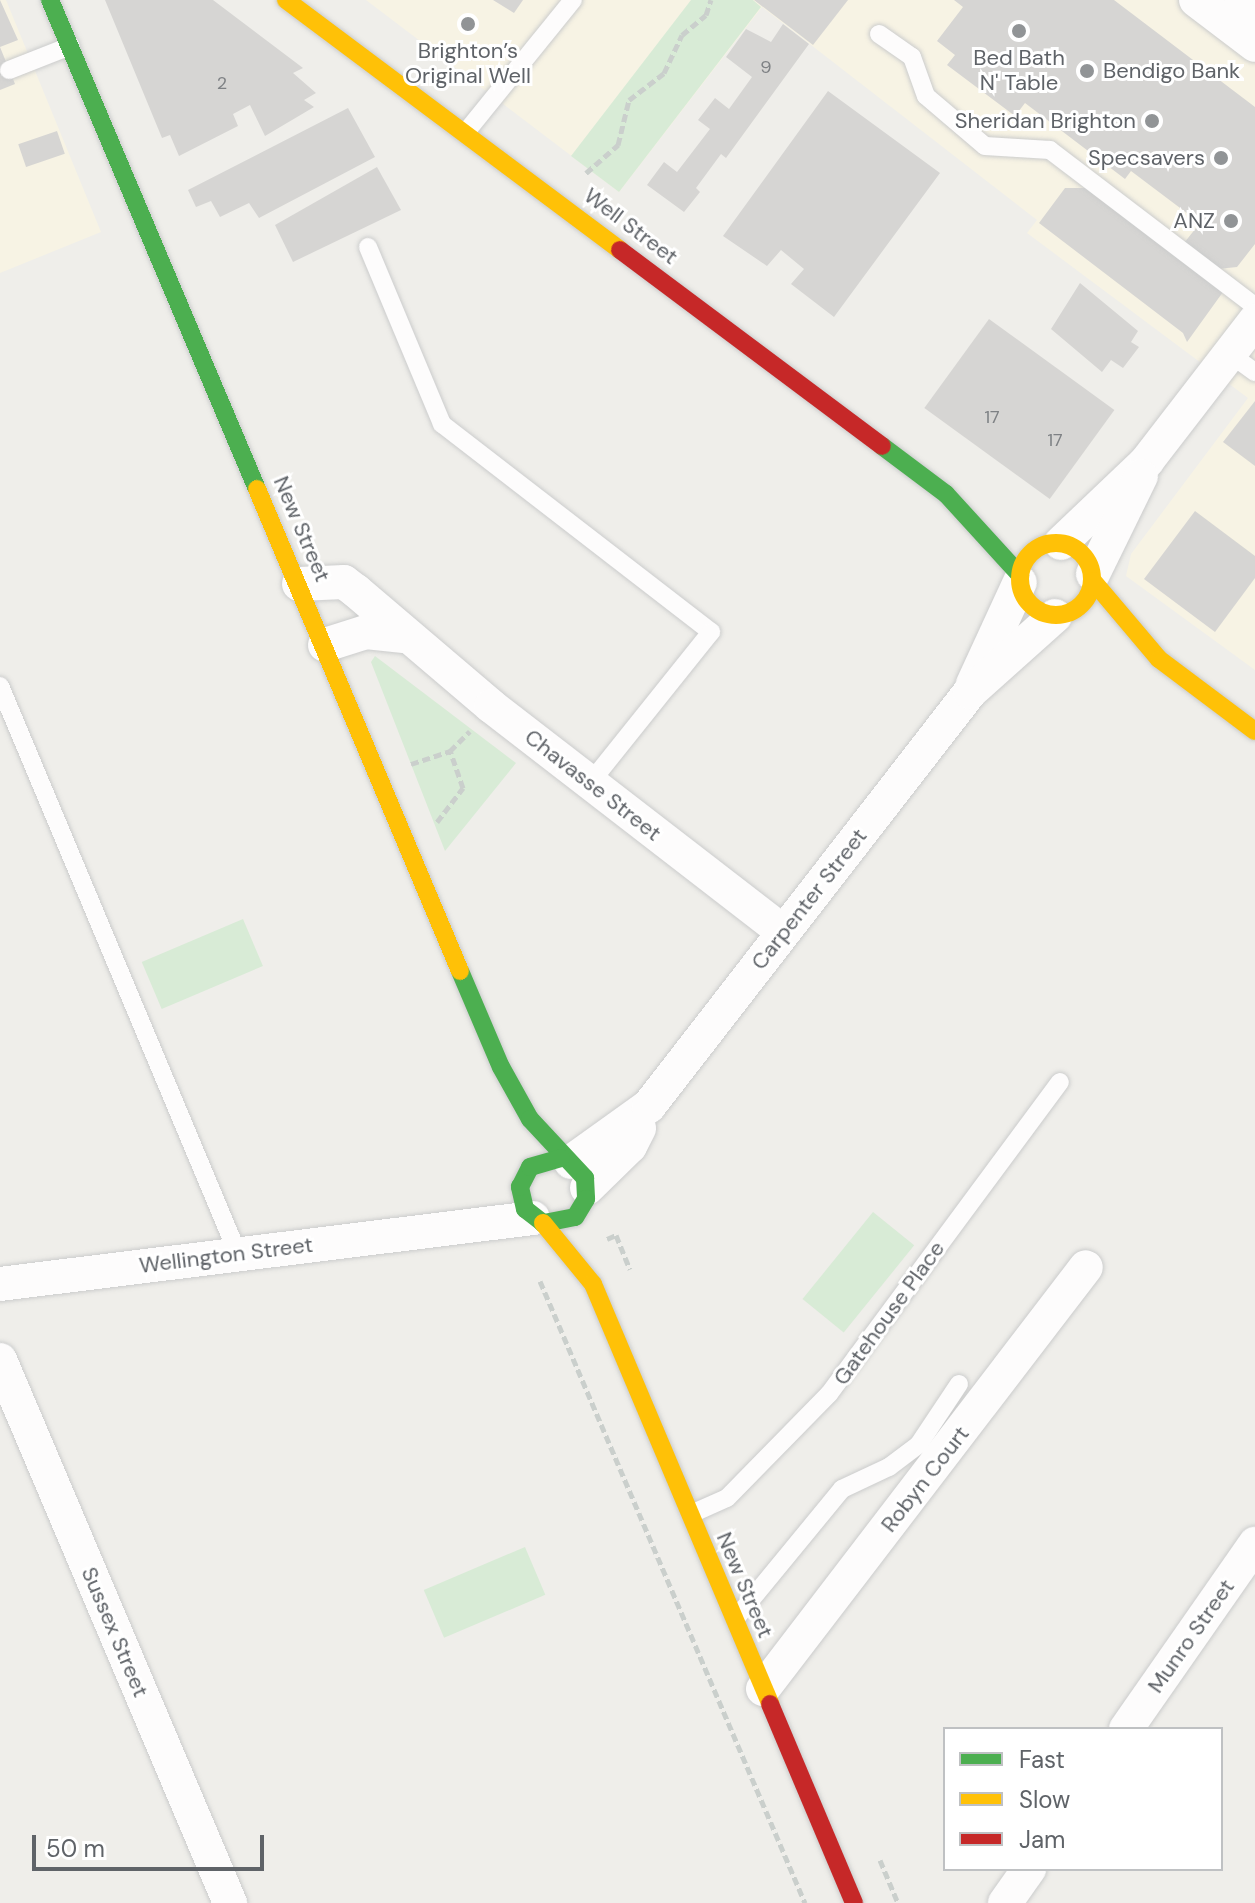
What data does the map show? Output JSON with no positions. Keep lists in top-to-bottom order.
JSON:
{
  "streets": {
    "main road": ["Well Street", "New Street"],
    "street": [
      "Chavasse Street",
      "Carpenter Street",
      "Wellington Street",
      "Robyn Court",
      "Sussex Street",
      "Munro Street"
    ],
    "lane": ["Gatehouse Place"]
  },
  "crossings": [
    ["Well Street", "Carpenter Street"],
    ["New Street", "Chavasse Street"],
    ["New Street", "Carpenter Street"],
    ["New Street", "Wellington Street"],
    ["New Street", "Gatehouse Place"],
    ["New Street", "Robyn Court"],
    ["Chavasse Street", "Carpenter Street"]
  ],
  "places": [
    "Brighton’s Original Well",
    "Bed Bath N' Table",
    "Bendigo Bank",
    "Sheridan Brighton",
    "Specsavers",
    "ANZ"
  ],
  "house_numbers": [
    "9",
    "2",
    "17",
    "17"
  ],
  "legend": ["Fast", "Slow", "Jam"],
  "scale_bar": "50 m"
}
